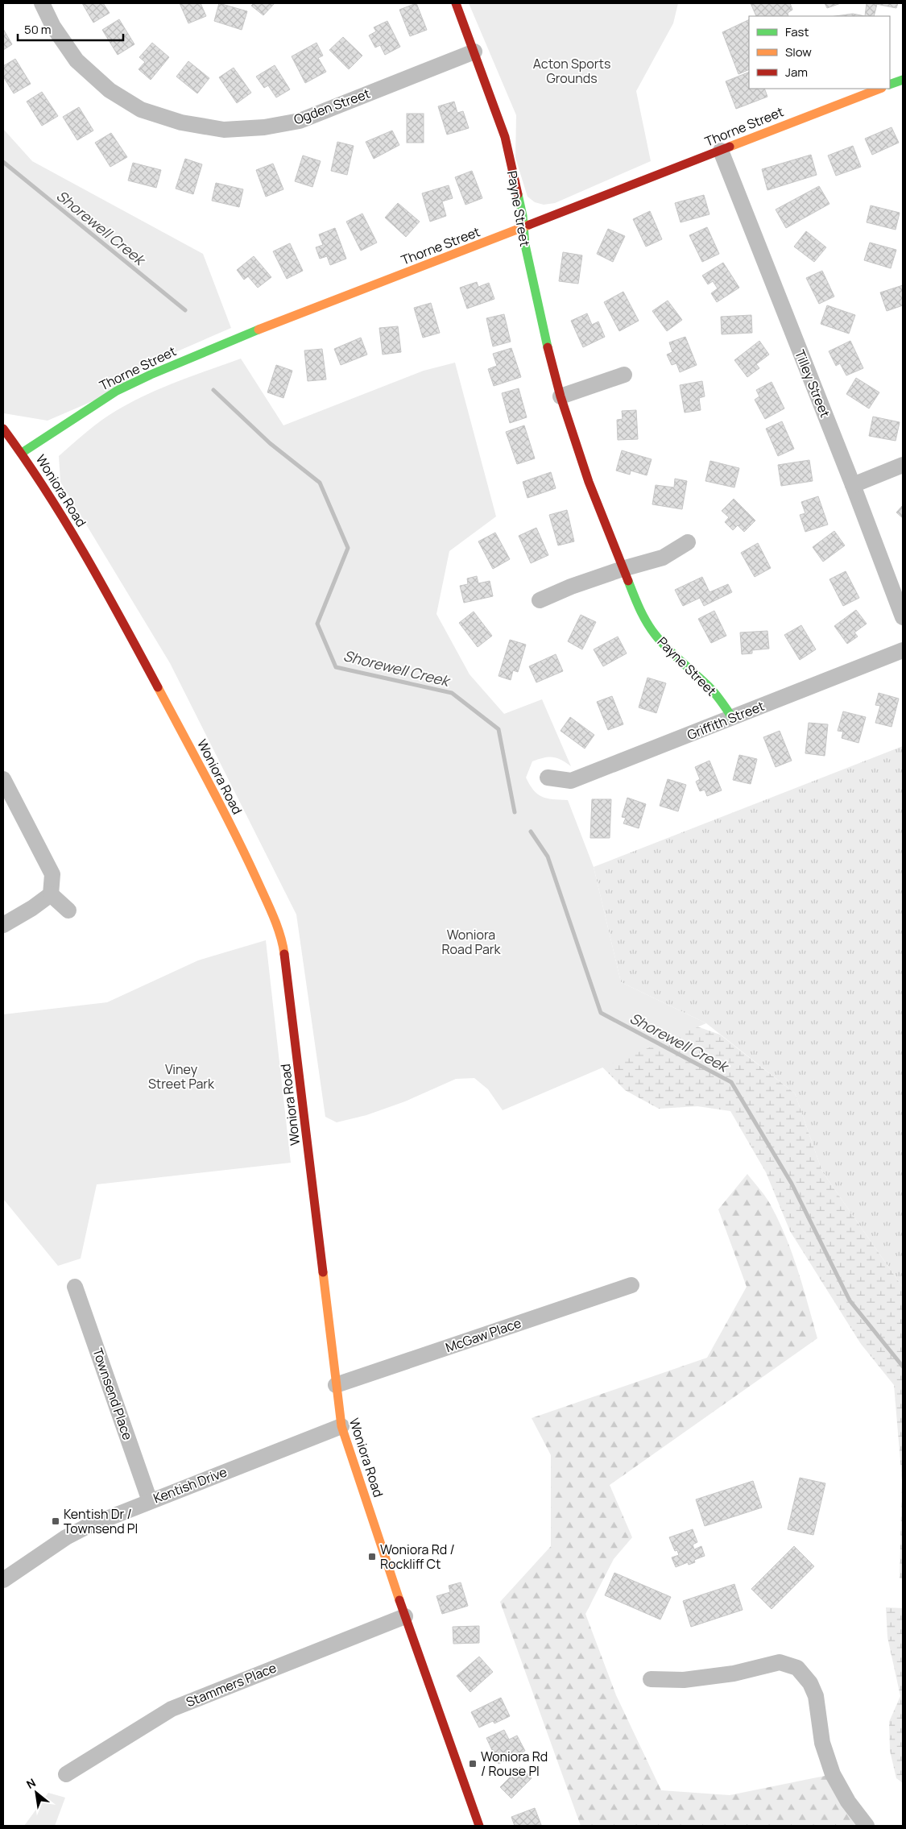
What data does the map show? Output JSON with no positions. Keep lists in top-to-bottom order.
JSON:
{
  "streets": {
    "street": [
      "Ogden Street",
      "Thorne Street",
      "Payne Street",
      "Tilley Street",
      "Woniora Road",
      "Griffith Street",
      "McGaw Place",
      "Townsend Place",
      "Kentish Drive",
      "Stammers Place"
    ]
  },
  "crossings": [
    ["Ogden Street", "Payne Street"],
    ["Thorne Street", "Payne Street"],
    ["Thorne Street", "Tilley Street"],
    ["Thorne Street", "Woniora Road"],
    ["Payne Street", "Griffith Street"],
    ["Woniora Road", "McGaw Place"],
    ["Woniora Road", "Kentish Drive"],
    ["Woniora Road", "Stammers Place"],
    ["Townsend Place", "Kentish Drive"]
  ],
  "water": ["Shorewell Creek"],
  "parks": ["Acton Sports Grounds", "Woniora Road Park", "Viney Street Park"],
  "places": {
    "transit": ["Kentish Dr / Townsend Pl", "Woniora Rd / Rockliff Ct", "Woniora Rd / Rouse Pl"]
  },
  "legend": ["Fast", "Slow", "Jam"],
  "scale_bar": "50 m",
  "north": "top left"
}
